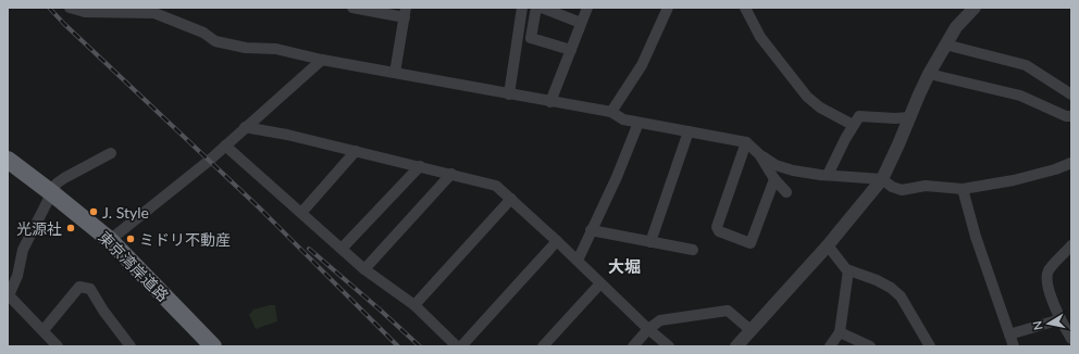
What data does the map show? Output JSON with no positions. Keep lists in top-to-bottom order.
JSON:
{
  "streets": {
    "highway": ["東京湾岸道路"]
  },
  "districts": ["大堀"],
  "places": ["J. Style", "光源社", "ミドリ不動産"],
  "north": "left"
}
